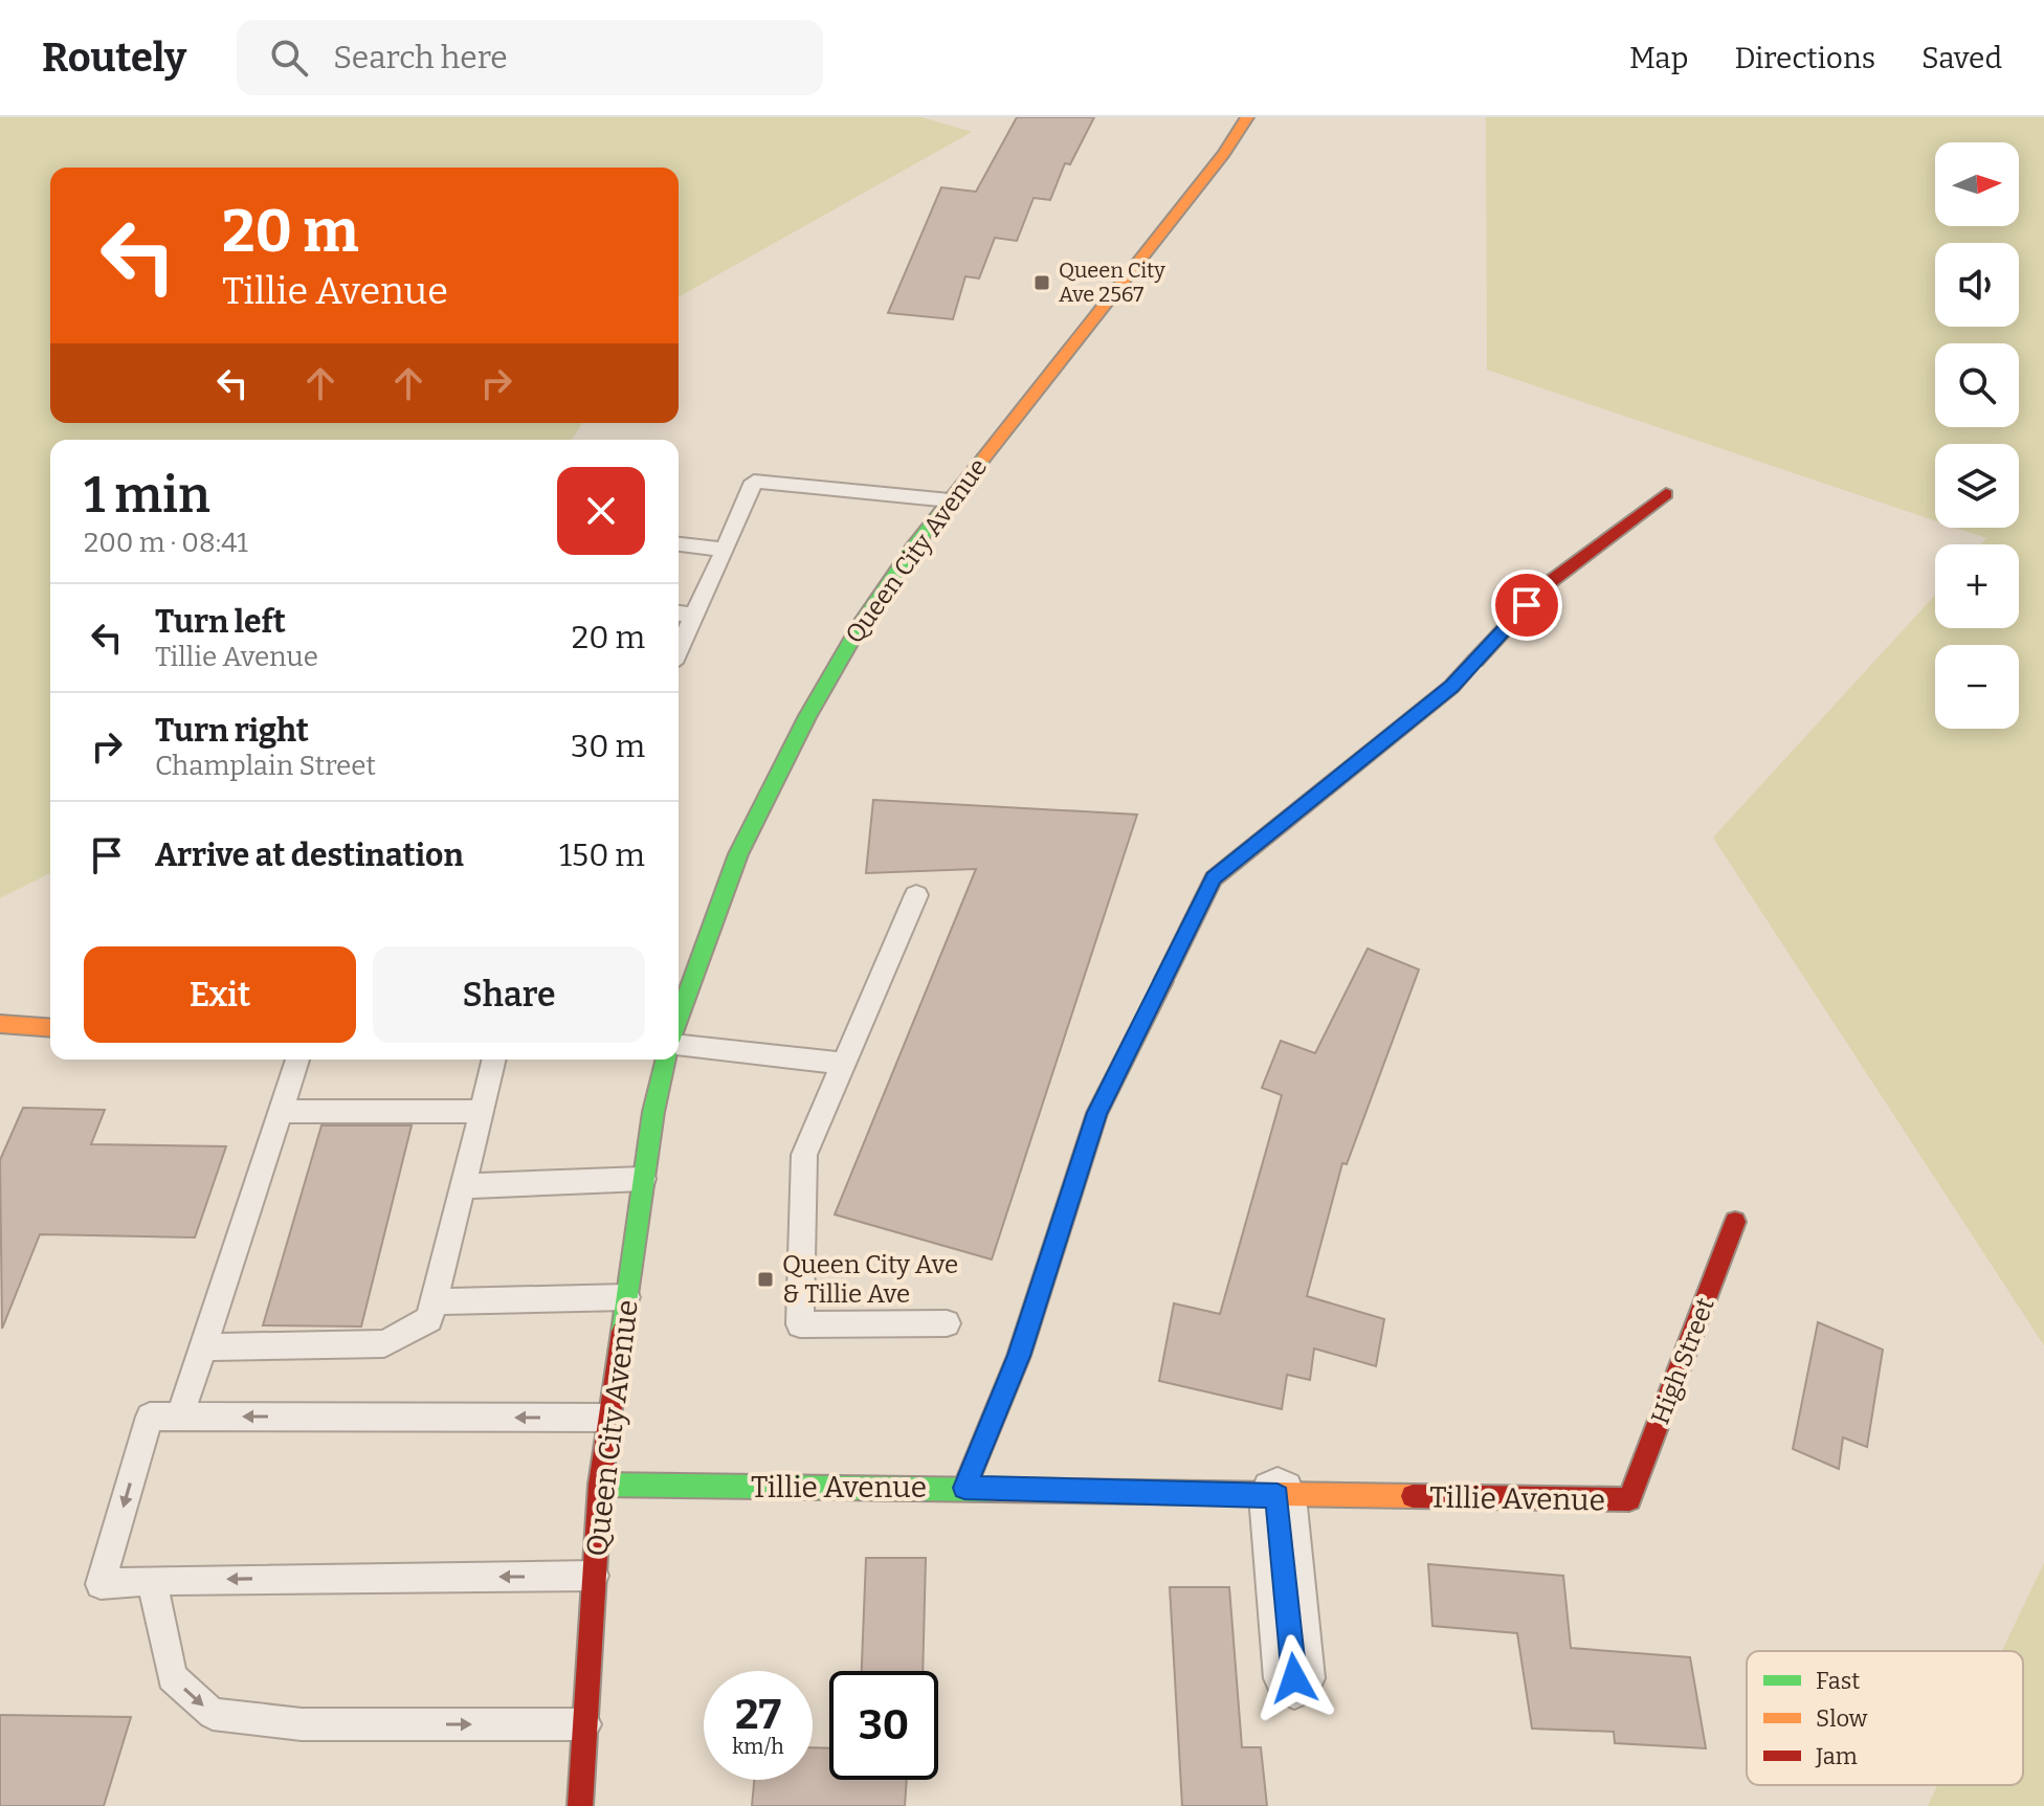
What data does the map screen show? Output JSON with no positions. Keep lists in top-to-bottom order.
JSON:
{
  "streets": {
    "street": ["Queen City Avenue", "High Street", "Tillie Avenue"]
  },
  "crossings": [
    ["Queen City Avenue", "Tillie Avenue"],
    ["High Street", "Tillie Avenue"]
  ],
  "places": {
    "transit": ["Queen City Ave 2567", "Queen City Ave & Tillie Ave"]
  },
  "legend": ["Fast", "Slow", "Jam"],
  "north": "right",
  "page": {
    "header": "Routely",
    "search": "Search here",
    "nav": ["Map", "Directions", "Saved"],
    "map_buttons": ["+", "−"],
    "turn": ["20 m", "Tillie Avenue"],
    "heading": ["1 min", "200 m · 08:41"],
    "list": [
      {
        "name": "Turn left",
        "note": "Tillie Avenue",
        "value": "20 m"
      },
      {
        "name": "Turn right",
        "note": "Champlain Street",
        "value": "30 m"
      },
      {
        "name": "Arrive at destination",
        "value": "150 m"
      }
    ],
    "buttons": ["Exit", "Share"],
    "speed": "27 km/h",
    "limit": "30"
  }
}
